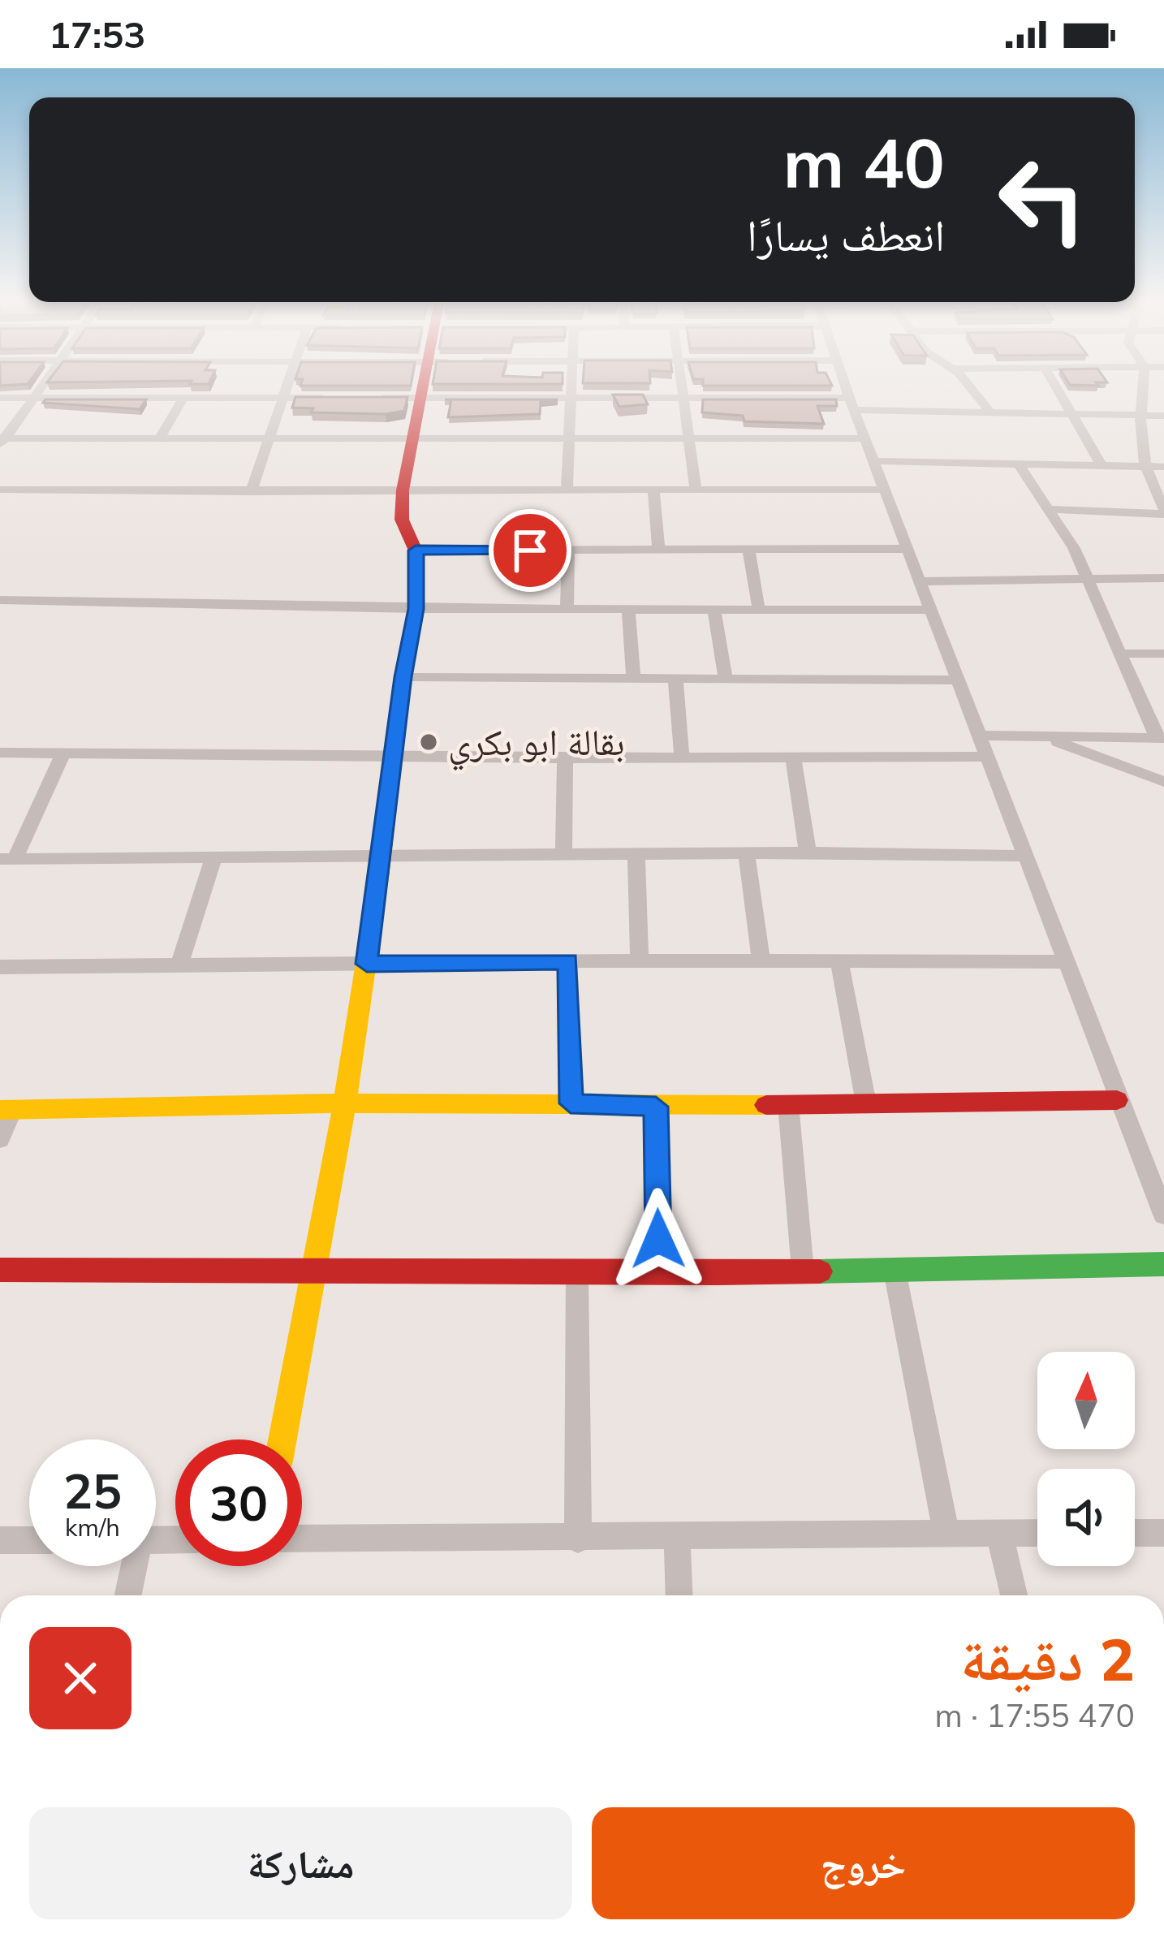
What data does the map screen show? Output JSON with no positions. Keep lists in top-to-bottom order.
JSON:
{
  "places": ["بقالة ابو بكري"],
  "north": "top",
  "page": {
    "status": "17:53",
    "turn": ["40 m", "انعطف يسارًا"],
    "speed": "25 km/h",
    "limit": "30",
    "heading": ["2 دقيقة", "470 m · 17:55"],
    "buttons": ["خروج", "مشاركة"]
  }
}
